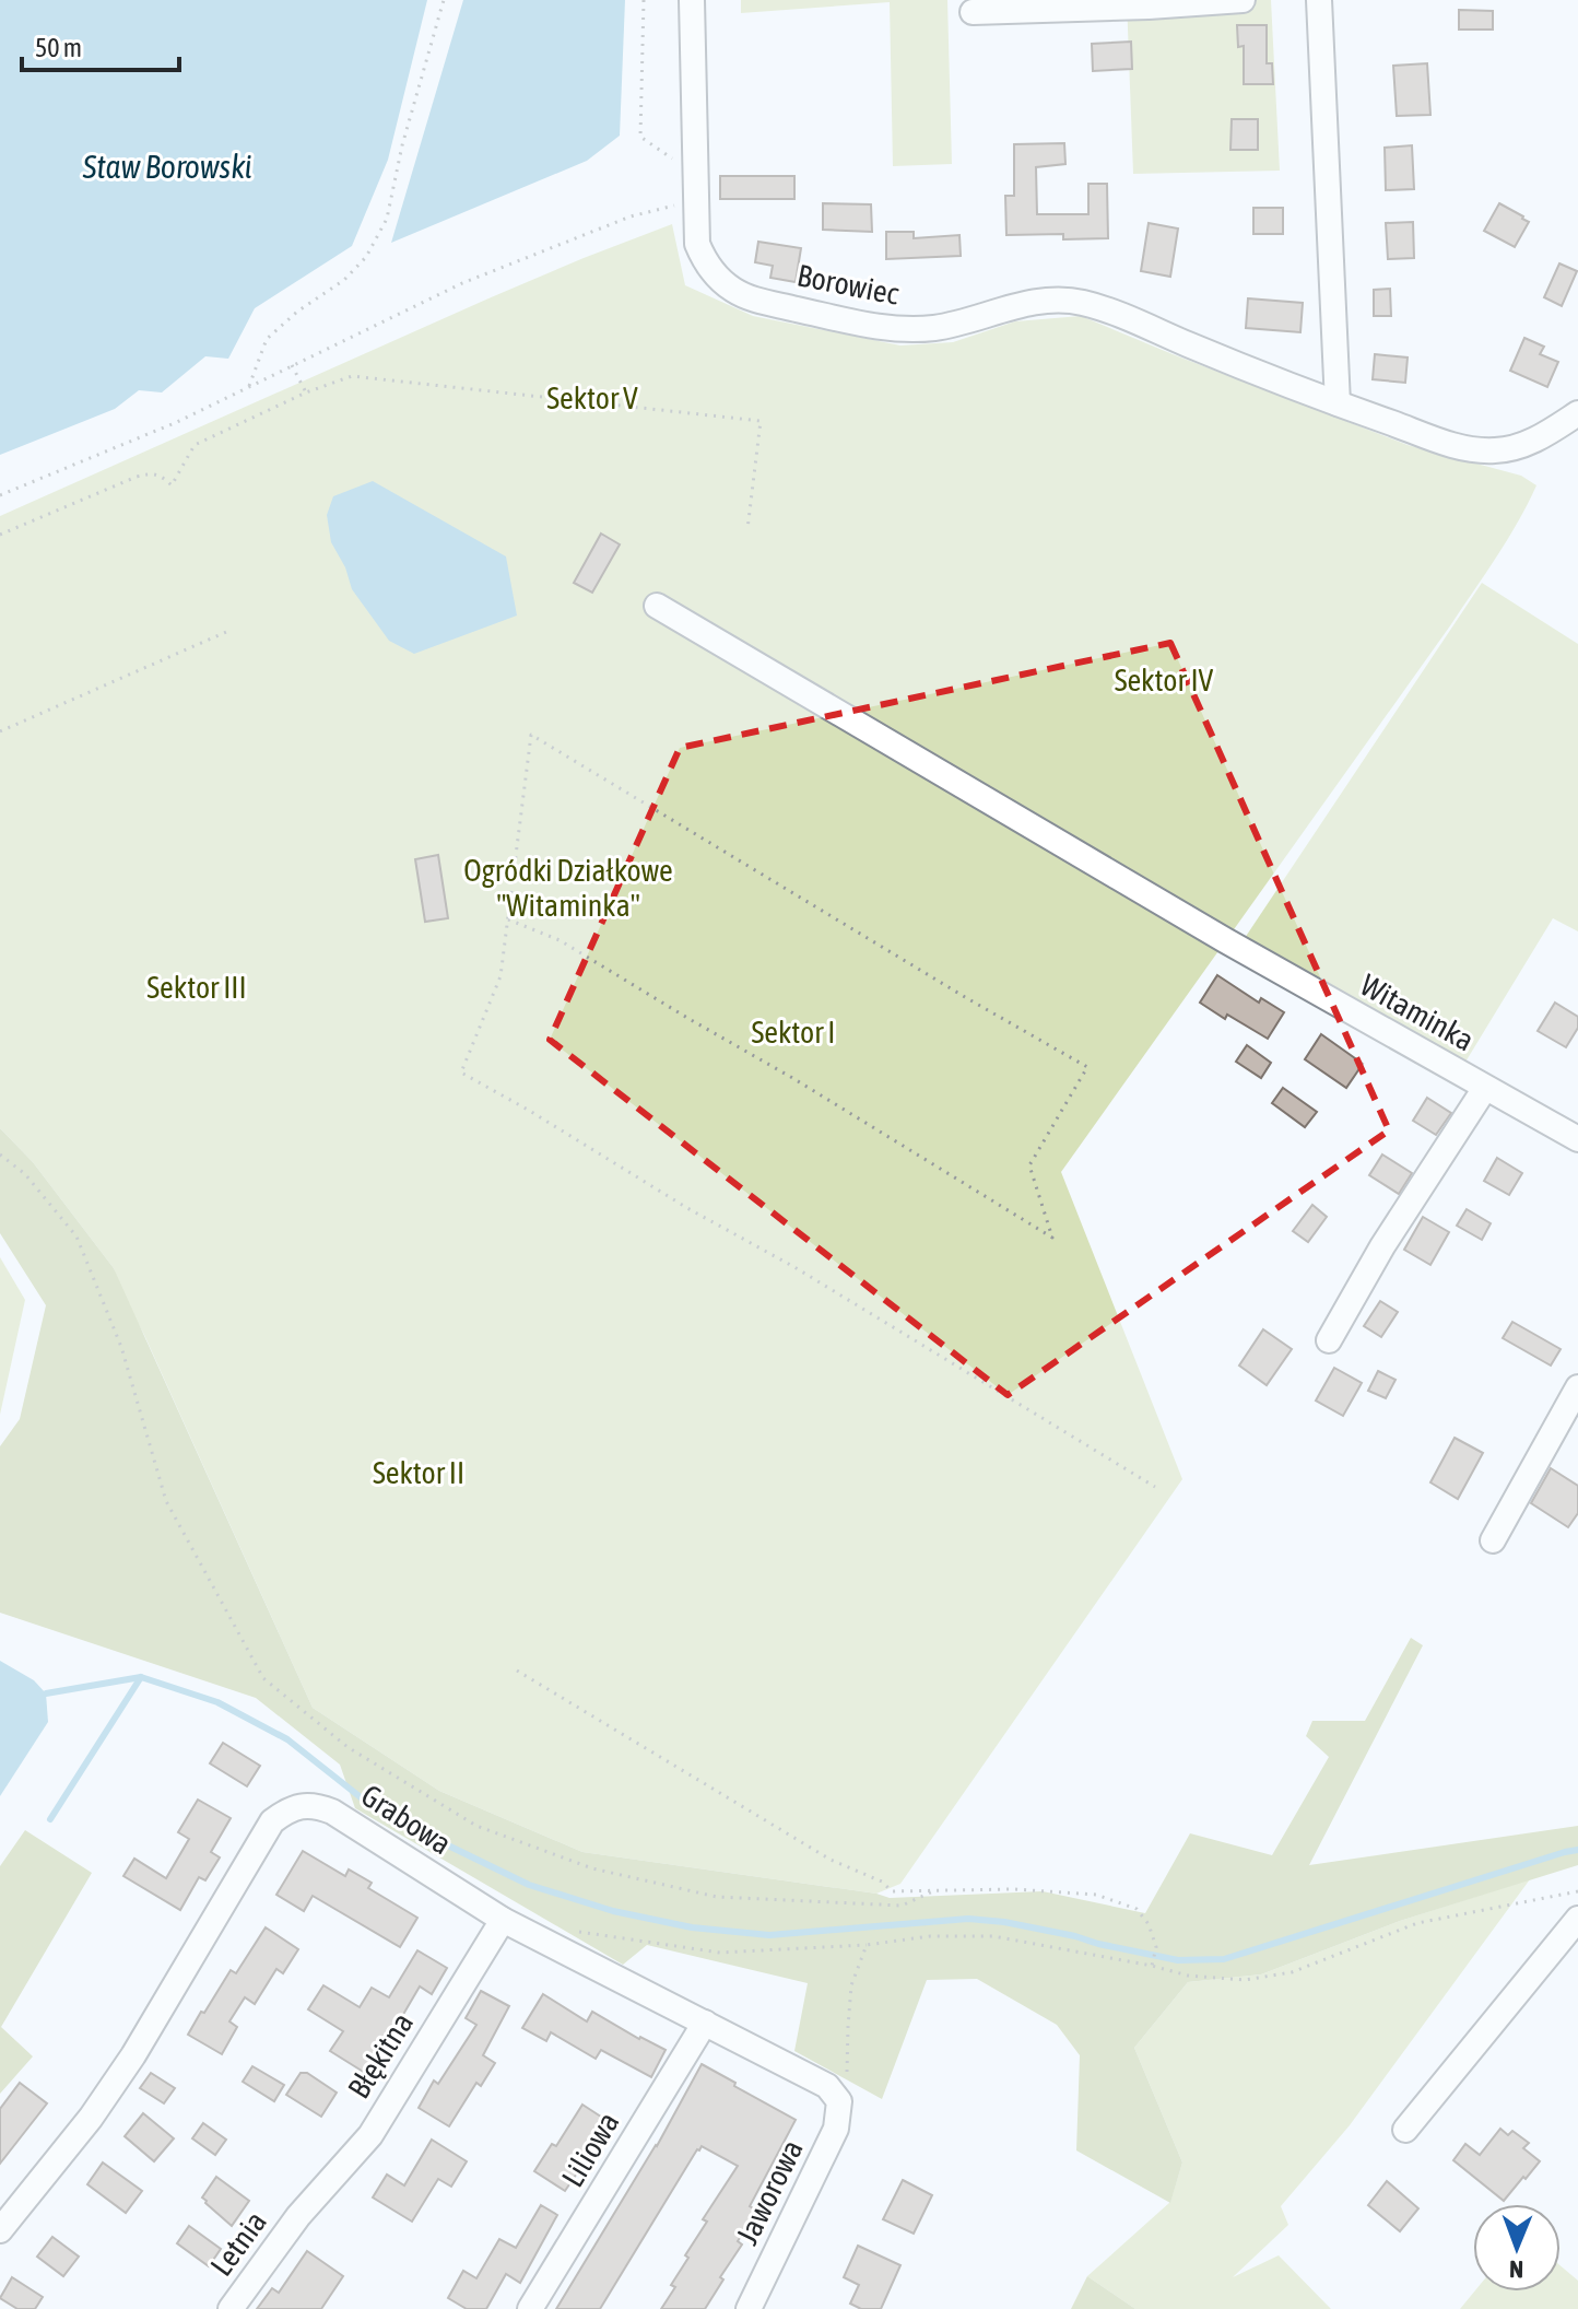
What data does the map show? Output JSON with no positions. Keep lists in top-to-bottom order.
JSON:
{
  "streets": {
    "street": [
      "Borowiec",
      "Witaminka",
      "Grabowa",
      "Błękitna",
      "Liliowa",
      "Jaworowa",
      "Letnia"
    ]
  },
  "crossings": [
    ["Grabowa", "Błękitna"],
    ["Grabowa", "Liliowa"],
    ["Grabowa", "Jaworowa"],
    ["Błękitna", "Letnia"]
  ],
  "water": ["Staw Borowski"],
  "parks": [
    "Sektor V",
    "Sektor IV",
    "Ogródki Działkowe \"Witaminka\"",
    "Sektor III",
    "Sektor I",
    "Sektor II"
  ],
  "scale_bar": "50 m",
  "north": "bottom"
}
